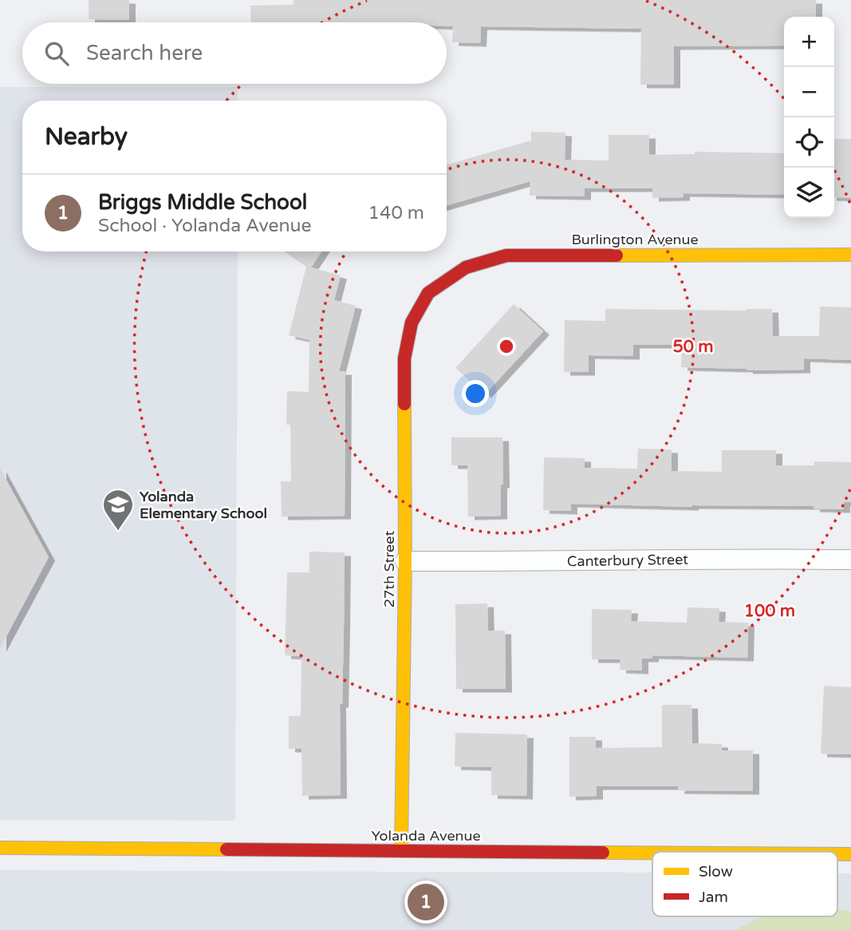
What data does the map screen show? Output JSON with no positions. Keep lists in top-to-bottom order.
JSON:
{
  "streets": {
    "street": [
      "Burlington Avenue",
      "Canterbury Street",
      "27th Street",
      "Yolanda Avenue"
    ]
  },
  "crossings": [
    ["Burlington Avenue", "27th Street"],
    ["Canterbury Street", "27th Street"],
    ["27th Street", "Yolanda Avenue"]
  ],
  "places": {
    "school or university": ["Yolanda Elementary School"]
  },
  "legend": ["Slow", "Jam"],
  "page": {
    "map_buttons": ["+", "−"],
    "search": "Search here",
    "heading": "Nearby",
    "list": [
      {
        "mark": "1",
        "name": "Briggs Middle School",
        "note": "School · Yolanda Avenue",
        "value": "140 m"
      }
    ],
    "pins": "1"
  },
  "rings": ["50 m", "100 m"]
}
